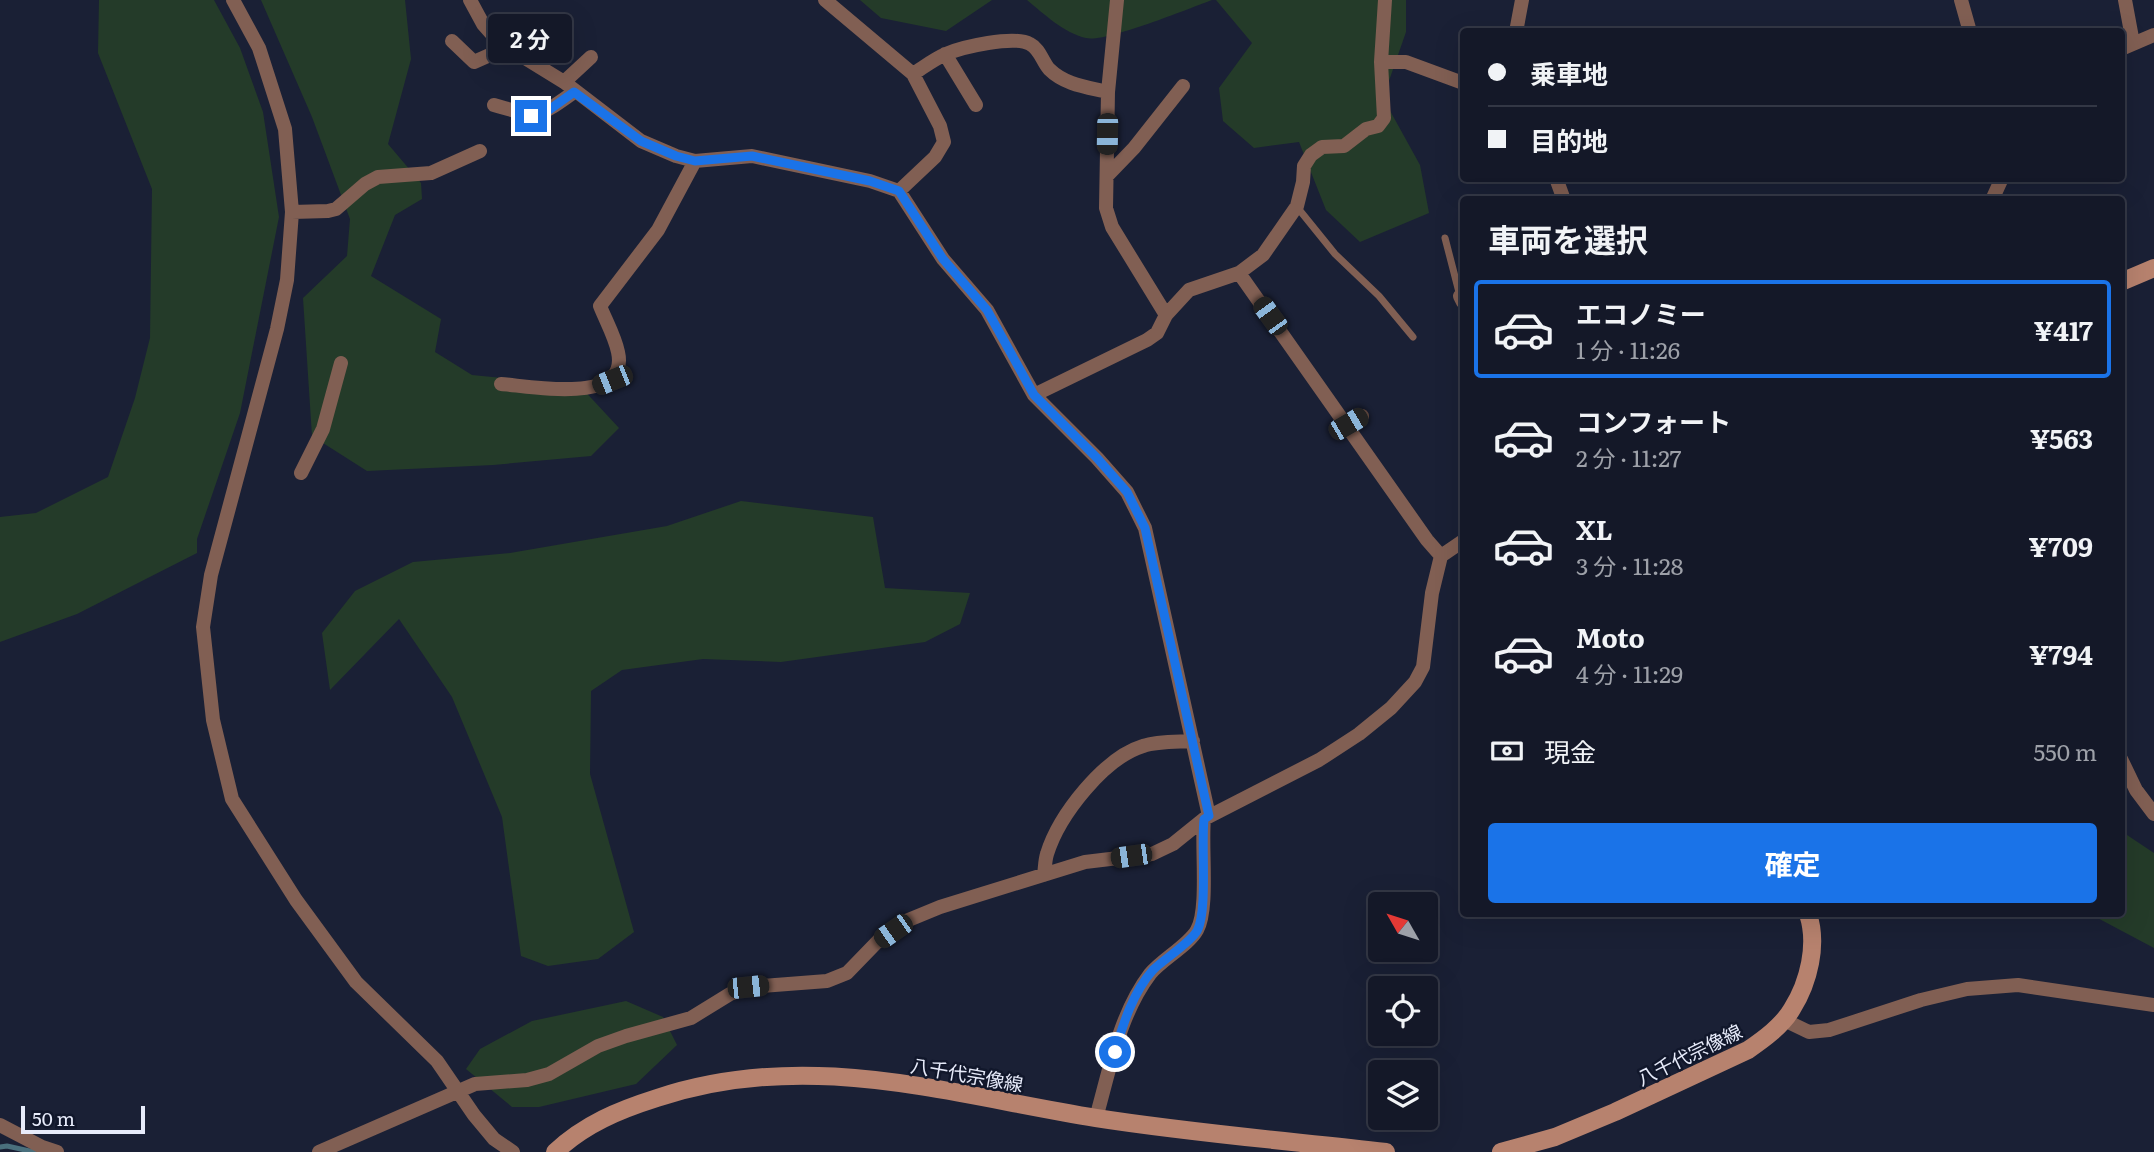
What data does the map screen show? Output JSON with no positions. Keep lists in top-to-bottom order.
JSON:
{
  "streets": {
    "main road": ["八千代宗像線"]
  },
  "scale_bar": "50 m",
  "north": "top left",
  "page": {
    "bubble": "2 分",
    "banner": ["乗車地", "目的地"],
    "heading": "車両を選択",
    "list": [
      {
        "name": "エコノミー",
        "note": "1 分 · 11:26",
        "value": "¥417"
      },
      {
        "name": "コンフォート",
        "note": "2 分 · 11:27",
        "value": "¥563"
      },
      {
        "name": "XL",
        "note": "3 分 · 11:28",
        "value": "¥709"
      },
      {
        "name": "Moto",
        "note": "4 分 · 11:29",
        "value": "¥794"
      }
    ],
    "pay": ["現金", "550 m"],
    "buttons": "確定",
    "scale": "50 m"
  }
}
